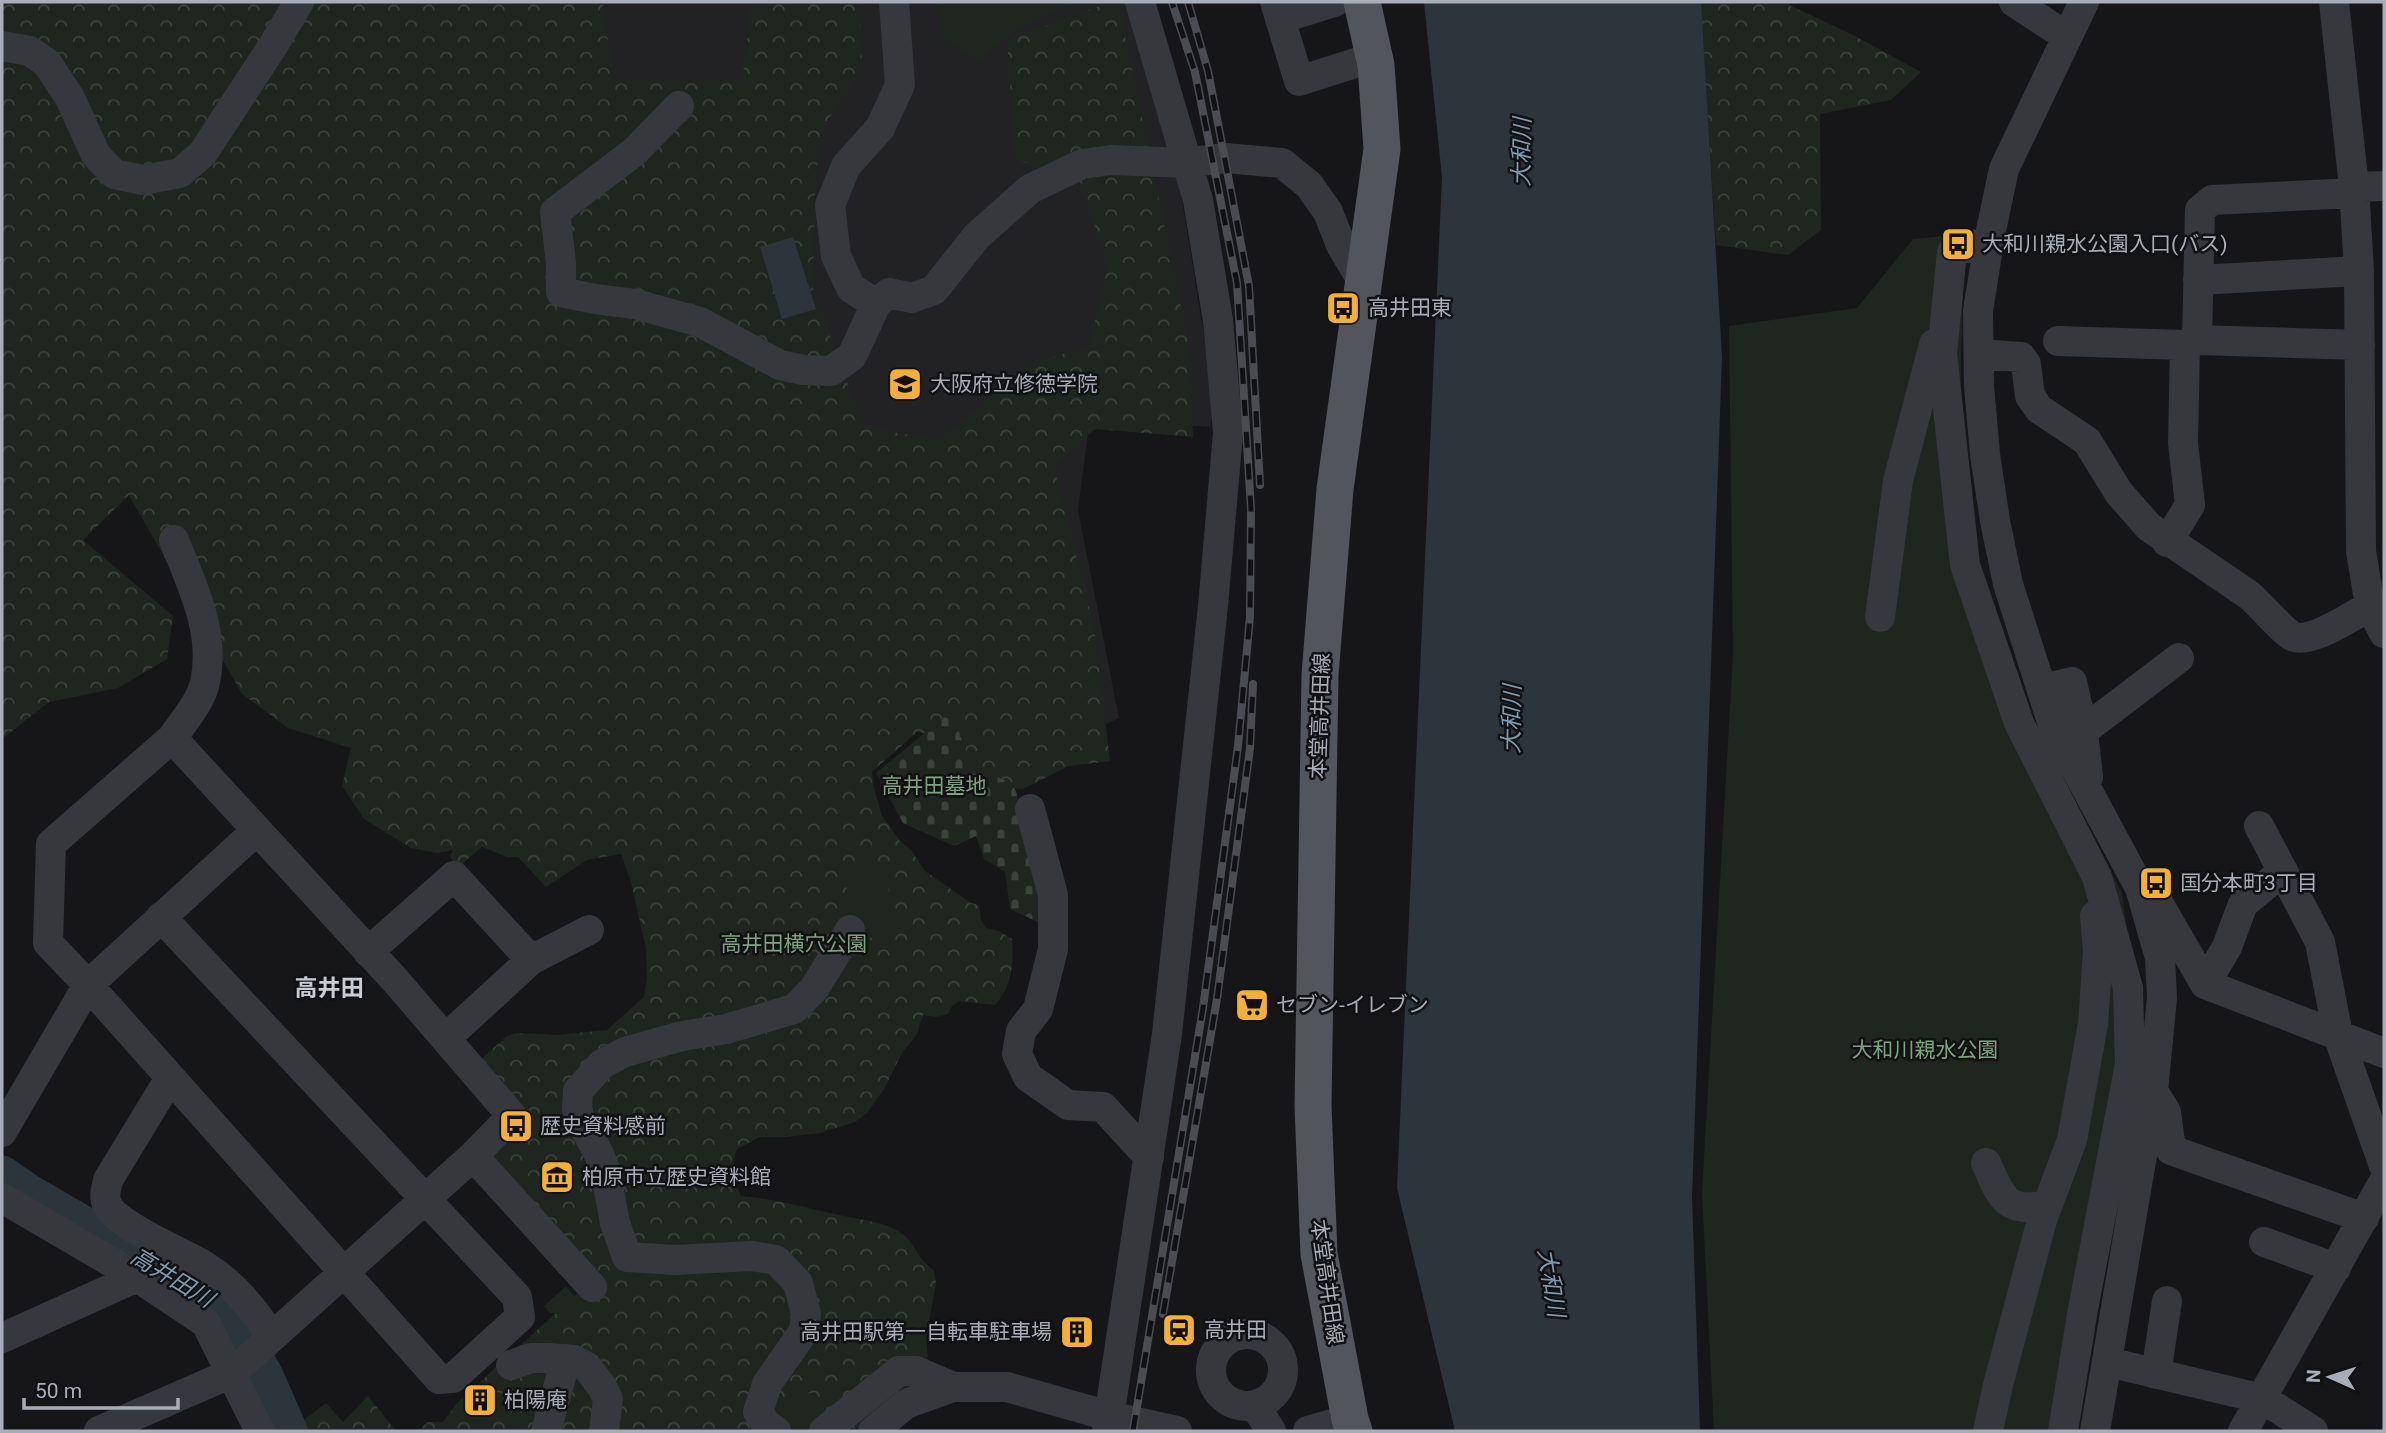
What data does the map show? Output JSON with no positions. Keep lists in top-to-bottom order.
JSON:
{
  "streets": {
    "main road": ["本堂高井田線"]
  },
  "districts": ["高井田"],
  "water": ["大和川", "高井田川"],
  "parks": ["高井田墓地", "高井田横穴公園", "大和川親水公園"],
  "places": {
    "bus stop": [
      "大和川親水公園入口(バス)",
      "高井田東",
      "国分本町3丁目",
      "歴史資料感前"
    ],
    "school or university": ["大阪府立修徳学院"],
    "supermarket": ["セブン-イレブン"],
    "museum": ["柏原市立歴史資料館"],
    "station": ["高井田"],
    "building": ["高井田駅第一自転車駐車場", "柏陽庵"]
  },
  "scale_bar": "50 m",
  "north": "left"
}
